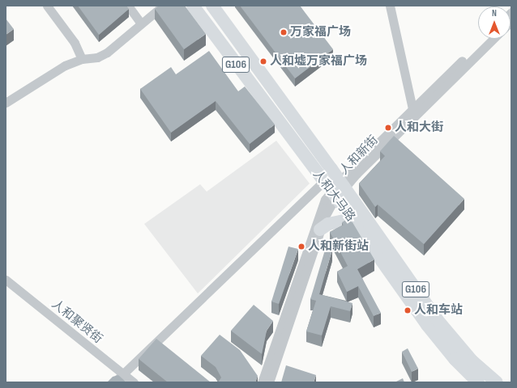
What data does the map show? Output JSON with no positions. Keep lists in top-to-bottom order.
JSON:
{
  "streets": {
    "highway": ["G106", "人和大马路"],
    "street": ["人和新街", "人和聚贤街"]
  },
  "crossings": [
    ["人和新街", "人和大马路"]
  ],
  "places": [
    "万家福广场",
    "人和墟万家福广场",
    "人和大街",
    "人和新街站",
    "人和车站"
  ],
  "north": "top"
}
